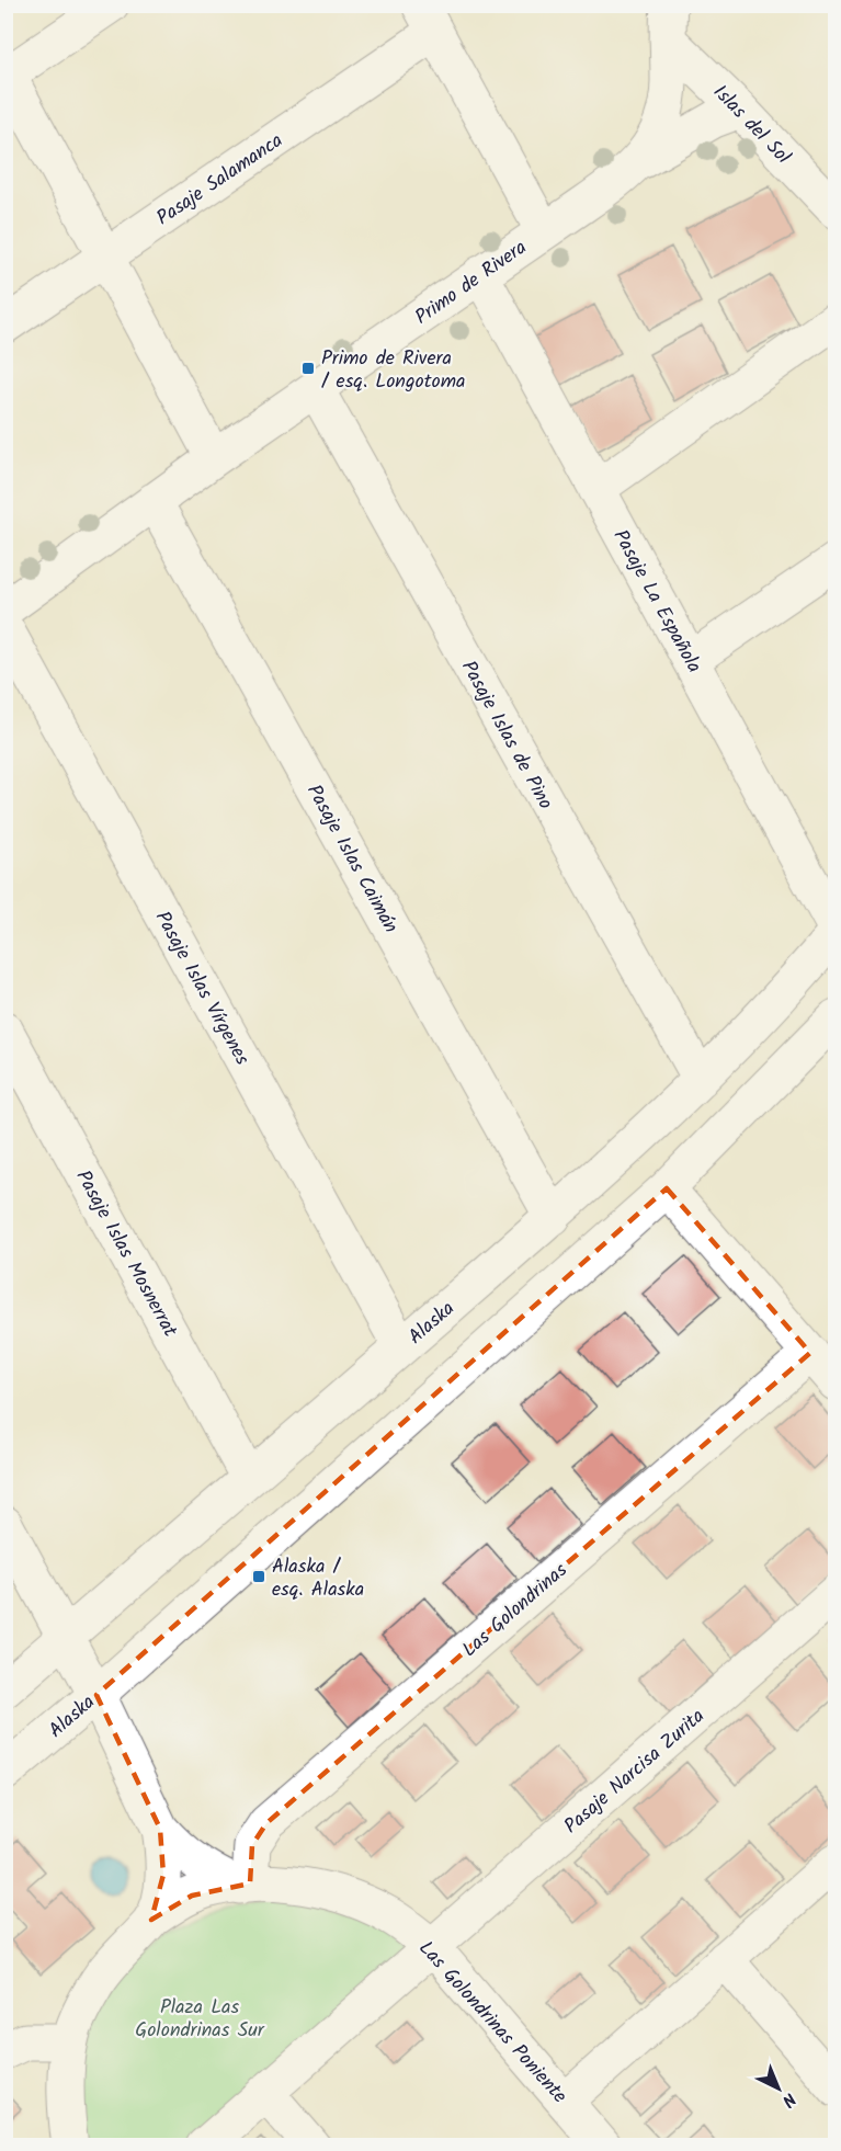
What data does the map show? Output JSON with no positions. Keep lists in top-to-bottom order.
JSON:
{
  "streets": {
    "street": [
      "Islas del Sol",
      "Pasaje Salamanca",
      "Primo de Rivera",
      "Pasaje La Española",
      "Pasaje Islas de Pino",
      "Pasaje Islas Caimán",
      "Pasaje Islas Vírgenes",
      "Pasaje Islas Mosnerrat",
      "Alaska",
      "Las Golondrinas",
      "Pasaje Narcisa Zurita",
      "Las Golondrinas Poniente"
    ]
  },
  "crossings": [
    ["Islas del Sol", "Primo de Rivera"],
    ["Primo de Rivera", "Pasaje La Española"],
    ["Primo de Rivera", "Pasaje Islas de Pino"],
    ["Primo de Rivera", "Pasaje Islas Caimán"],
    ["Pasaje Islas de Pino", "Alaska"],
    ["Pasaje Islas Caimán", "Alaska"],
    ["Pasaje Islas Vírgenes", "Alaska"],
    ["Pasaje Islas Mosnerrat", "Alaska"],
    ["Las Golondrinas", "Las Golondrinas Poniente"],
    ["Pasaje Narcisa Zurita", "Las Golondrinas Poniente"]
  ],
  "parks": ["Plaza Las Golondrinas Sur"],
  "places": {
    "transit": ["Primo de Rivera / esq. Longotoma", "Alaska / esq. Alaska"]
  },
  "north": "bottom right"
}
